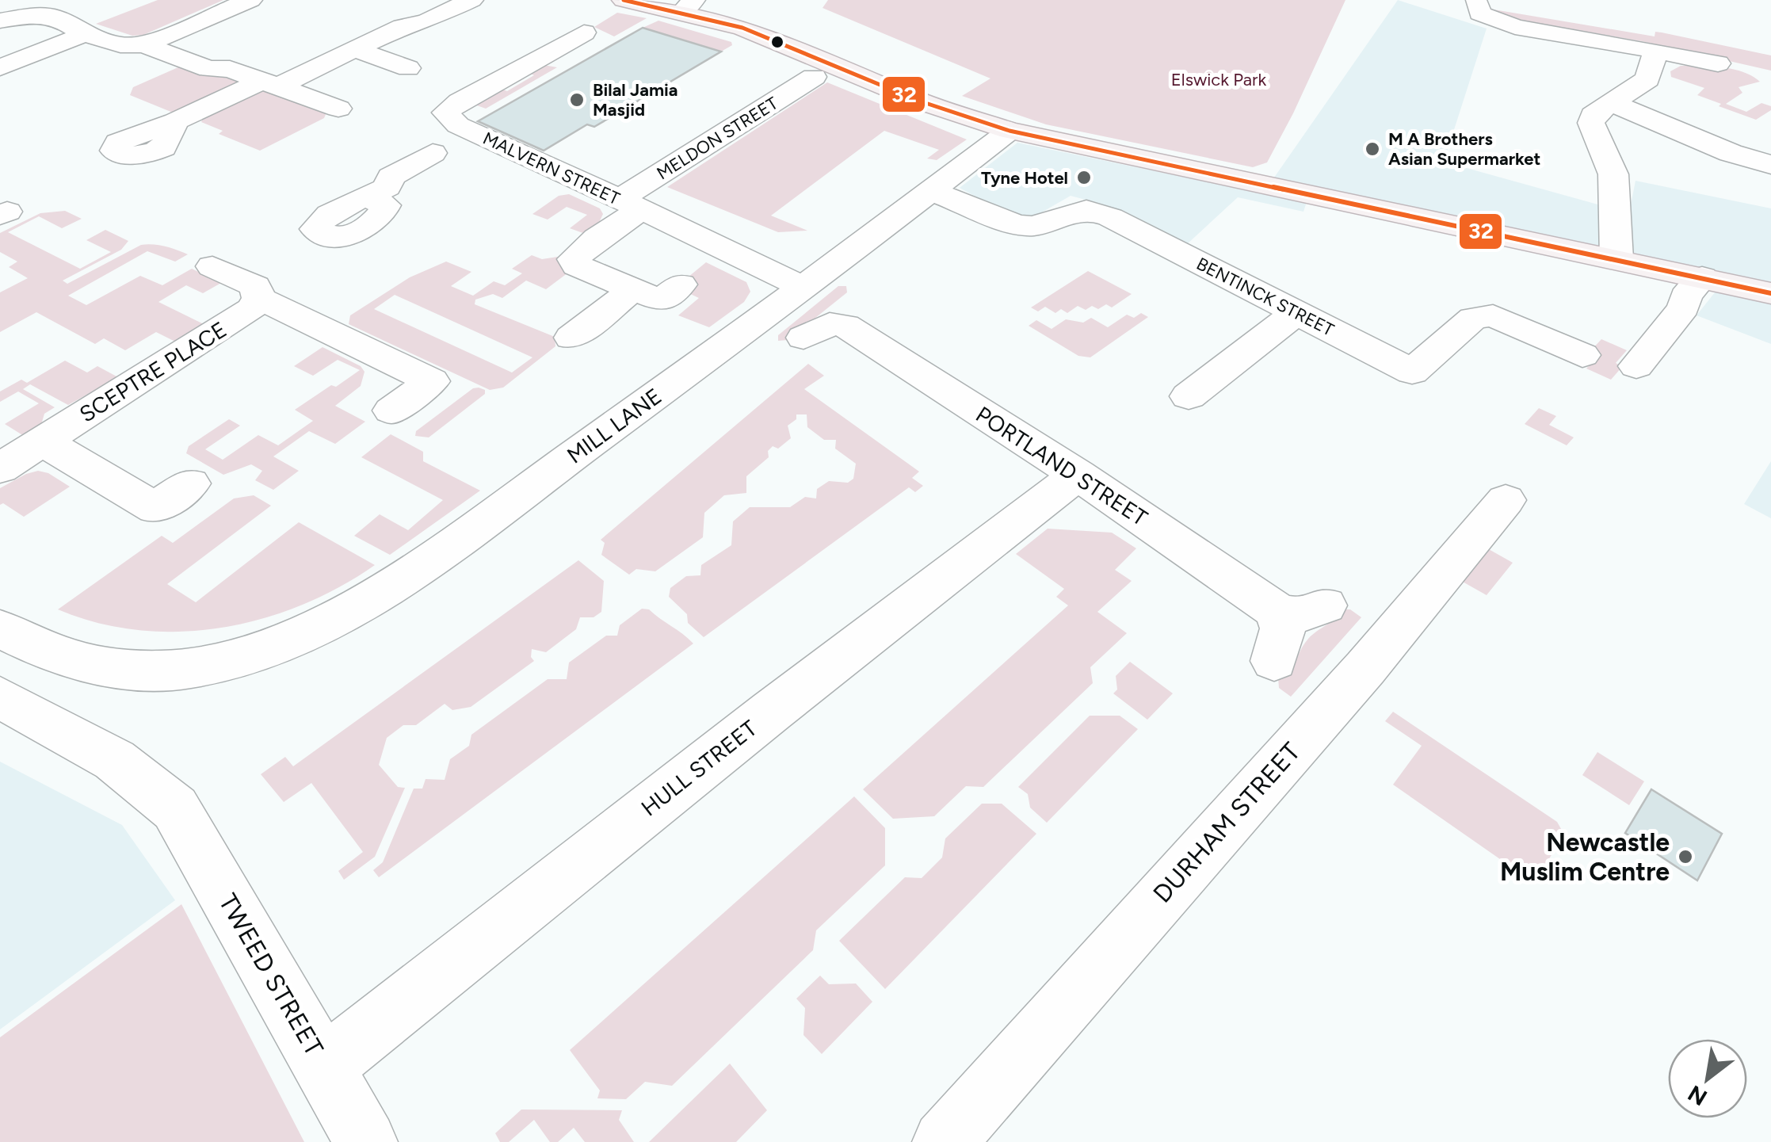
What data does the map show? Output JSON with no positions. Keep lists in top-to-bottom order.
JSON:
{
  "streets": {
    "street": [
      "MELDON STREET",
      "MALVERN STREET",
      "BENTINCK STREET",
      "SCEPTRE PLACE",
      "MILL LANE",
      "PORTLAND STREET",
      "HULL STREET",
      "DURHAM STREET",
      "TWEED STREET"
    ]
  },
  "crossings": [
    ["MELDON STREET", "MALVERN STREET"],
    ["MALVERN STREET", "MILL LANE"],
    ["BENTINCK STREET", "MILL LANE"],
    ["PORTLAND STREET", "HULL STREET"],
    ["HULL STREET", "TWEED STREET"]
  ],
  "parks": ["Elswick Park"],
  "places": [
    "Bilal Jamia Masjid",
    "M A Brothers Asian Supermarket",
    "Tyne Hotel",
    "Newcastle Muslim Centre"
  ],
  "lines": ["transit line 32"],
  "north": "bottom left"
}
